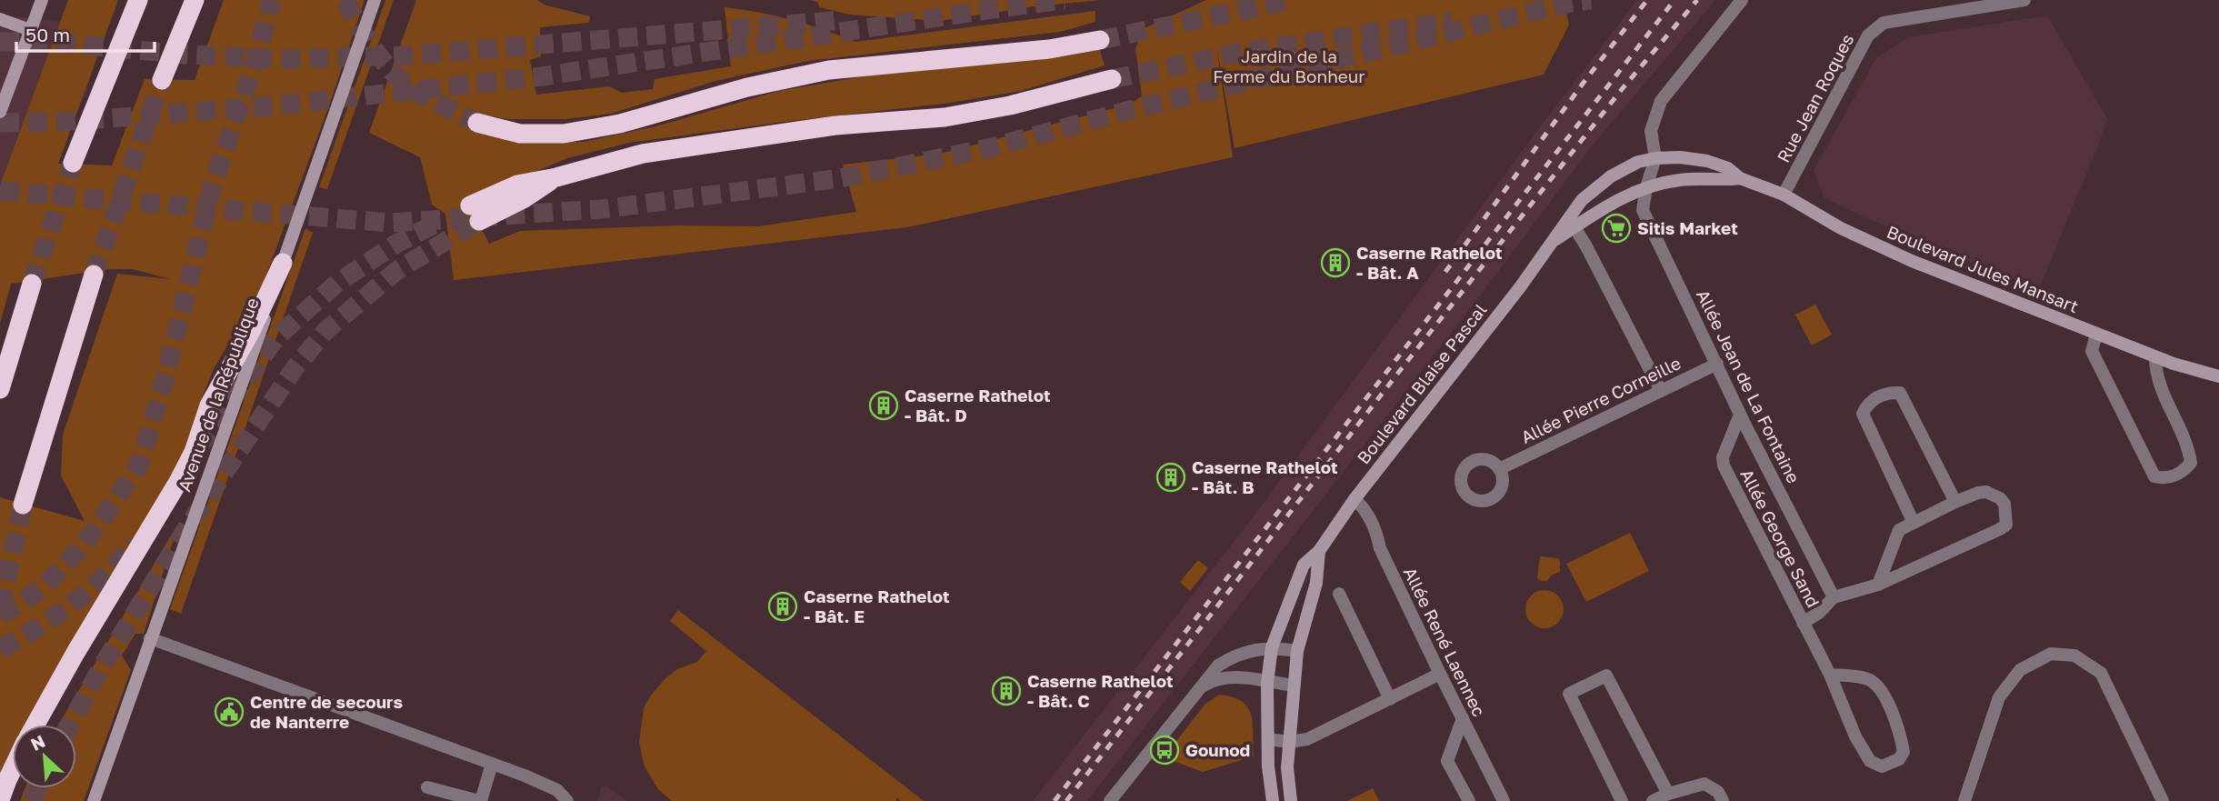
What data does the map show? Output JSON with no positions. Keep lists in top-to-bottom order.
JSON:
{
  "streets": {
    "street": [
      "Rue Jean Roques",
      "Boulevard Jules Mansart",
      "Boulevard Blaise Pascal",
      "Allée Jean de La Fontaine",
      "Avenue de la République",
      "Allée Pierre Corneille",
      "Allée George Sand",
      "Allée René Laennec"
    ]
  },
  "crossings": [
    ["Rue Jean Roques", "Boulevard Jules Mansart"],
    ["Boulevard Jules Mansart", "Boulevard Blaise Pascal"],
    ["Boulevard Jules Mansart", "Allée Jean de La Fontaine"],
    ["Boulevard Blaise Pascal", "Allée Jean de La Fontaine"],
    ["Boulevard Blaise Pascal", "Allée René Laennec"],
    ["Allée Jean de La Fontaine", "Allée Pierre Corneille"],
    ["Allée Jean de La Fontaine", "Allée George Sand"]
  ],
  "parks": ["Jardin de la Ferme du Bonheur"],
  "places": {
    "supermarket": ["Sitis Market"],
    "building": [
      "Caserne Rathelot - Bât. A",
      "Caserne Rathelot - Bât. D",
      "Caserne Rathelot - Bât. B",
      "Caserne Rathelot - Bât. E",
      "Caserne Rathelot - Bât. C"
    ],
    "public building": ["Centre de secours de Nanterre"],
    "bus stop": ["Gounod"]
  },
  "scale_bar": "50 m",
  "north": "top left"
}
